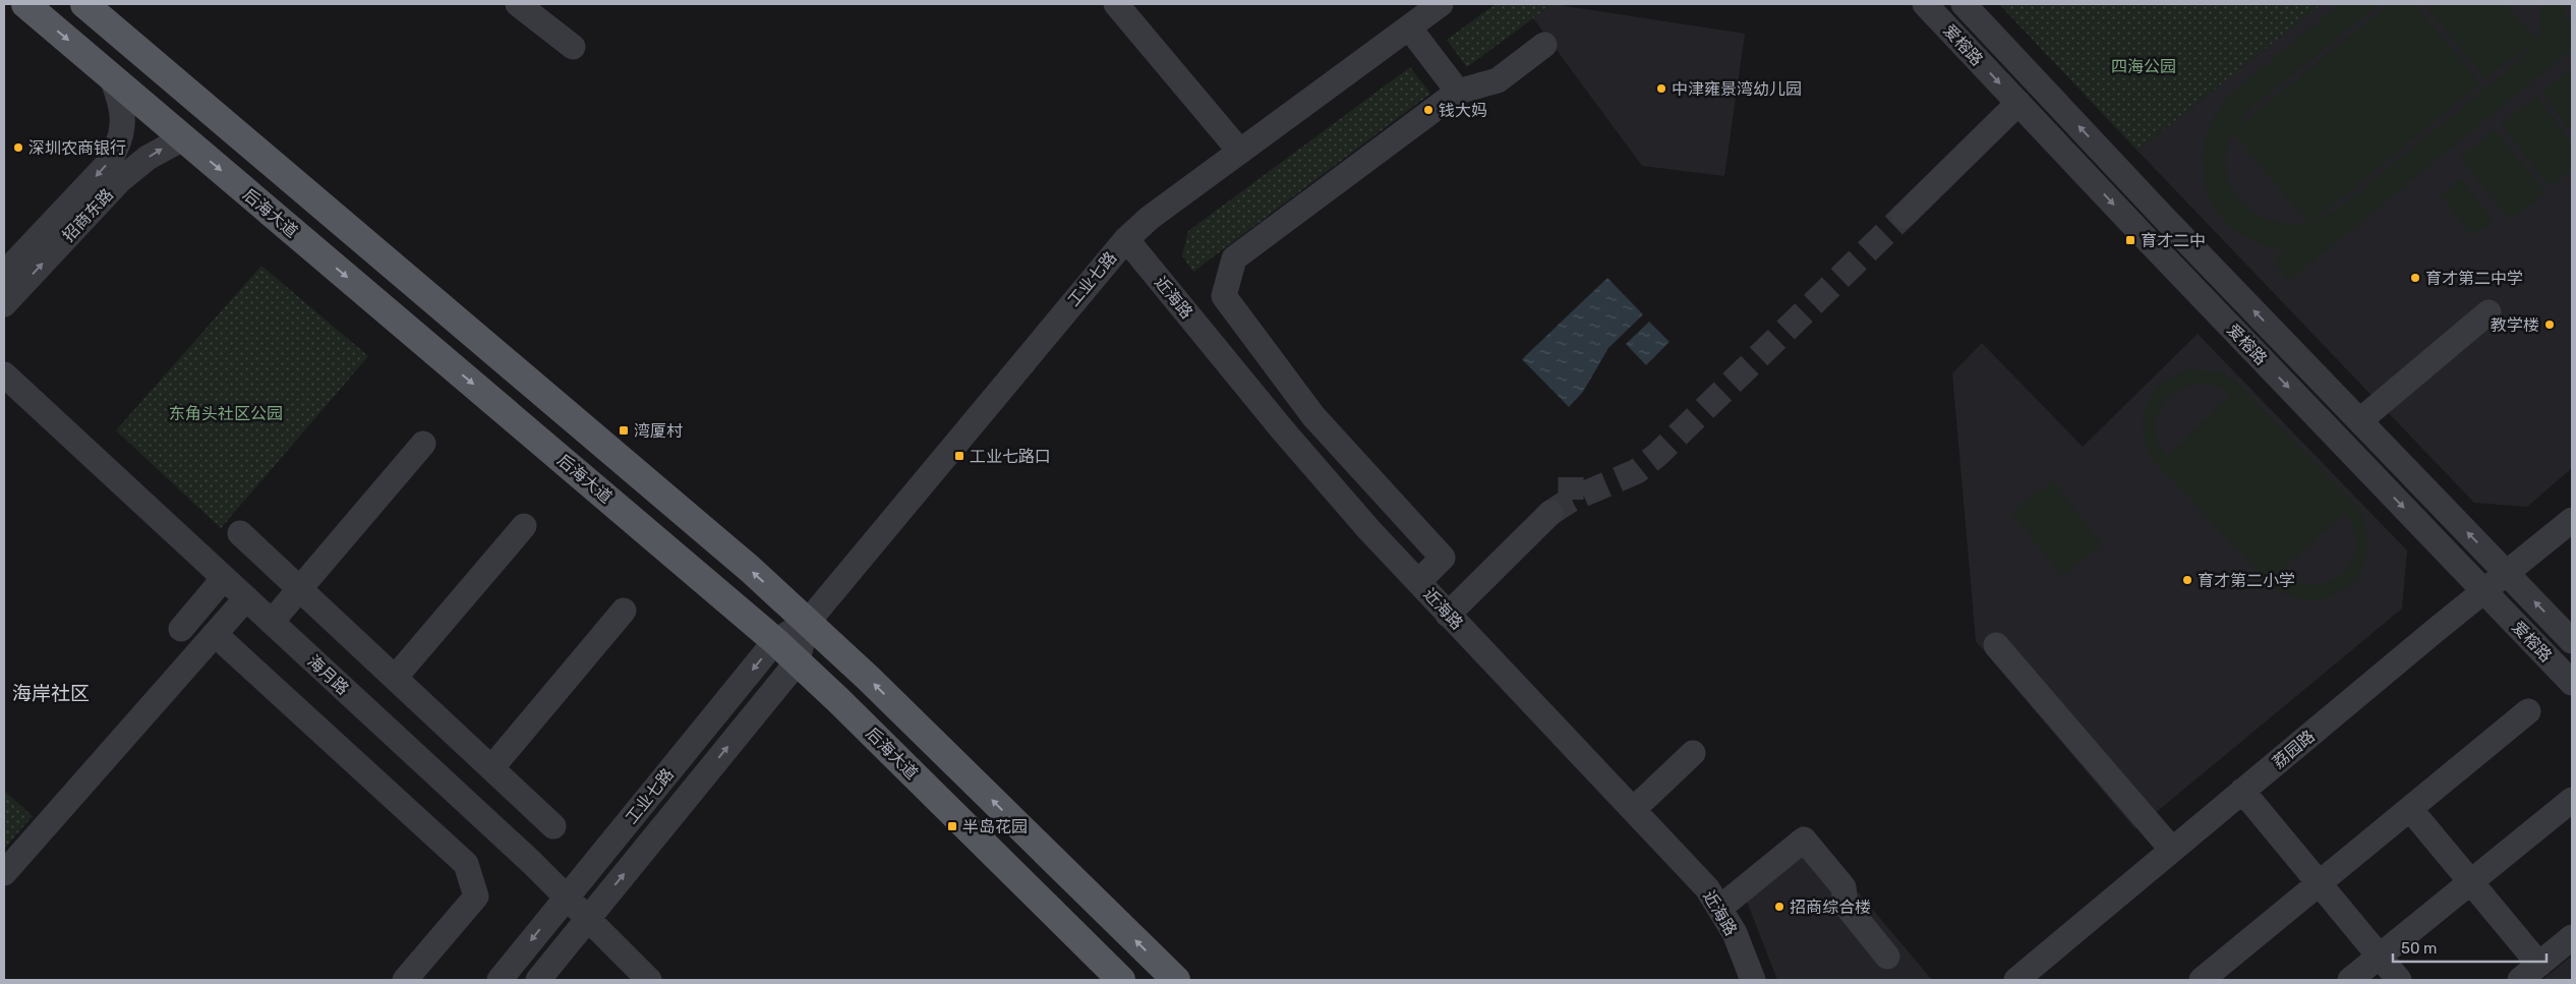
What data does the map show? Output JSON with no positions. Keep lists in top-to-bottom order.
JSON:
{
  "streets": {
    "main road": ["后海大道"],
    "street": [
      "爱榕路",
      "招商东路",
      "工业七路",
      "近海路",
      "海月路",
      "荔园路"
    ]
  },
  "crossings": [
    ["爱榕路", "荔园路"],
    ["后海大道", "招商东路"],
    ["后海大道", "工业七路"],
    ["工业七路", "近海路"],
    ["工业七路", "海月路"]
  ],
  "districts": ["海岸社区"],
  "parks": ["四海公园", "东角头社区公园"],
  "places": {
    "other": [
      "中津雍景湾幼儿园",
      "钱大妈",
      "深圳农商银行",
      "育才第二中学",
      "教学楼",
      "育才第二小学",
      "招商综合楼"
    ],
    "transit": [
      "育才二中",
      "湾厦村",
      "工业七路口",
      "半岛花园"
    ]
  },
  "scale_bar": "50 m"
}
